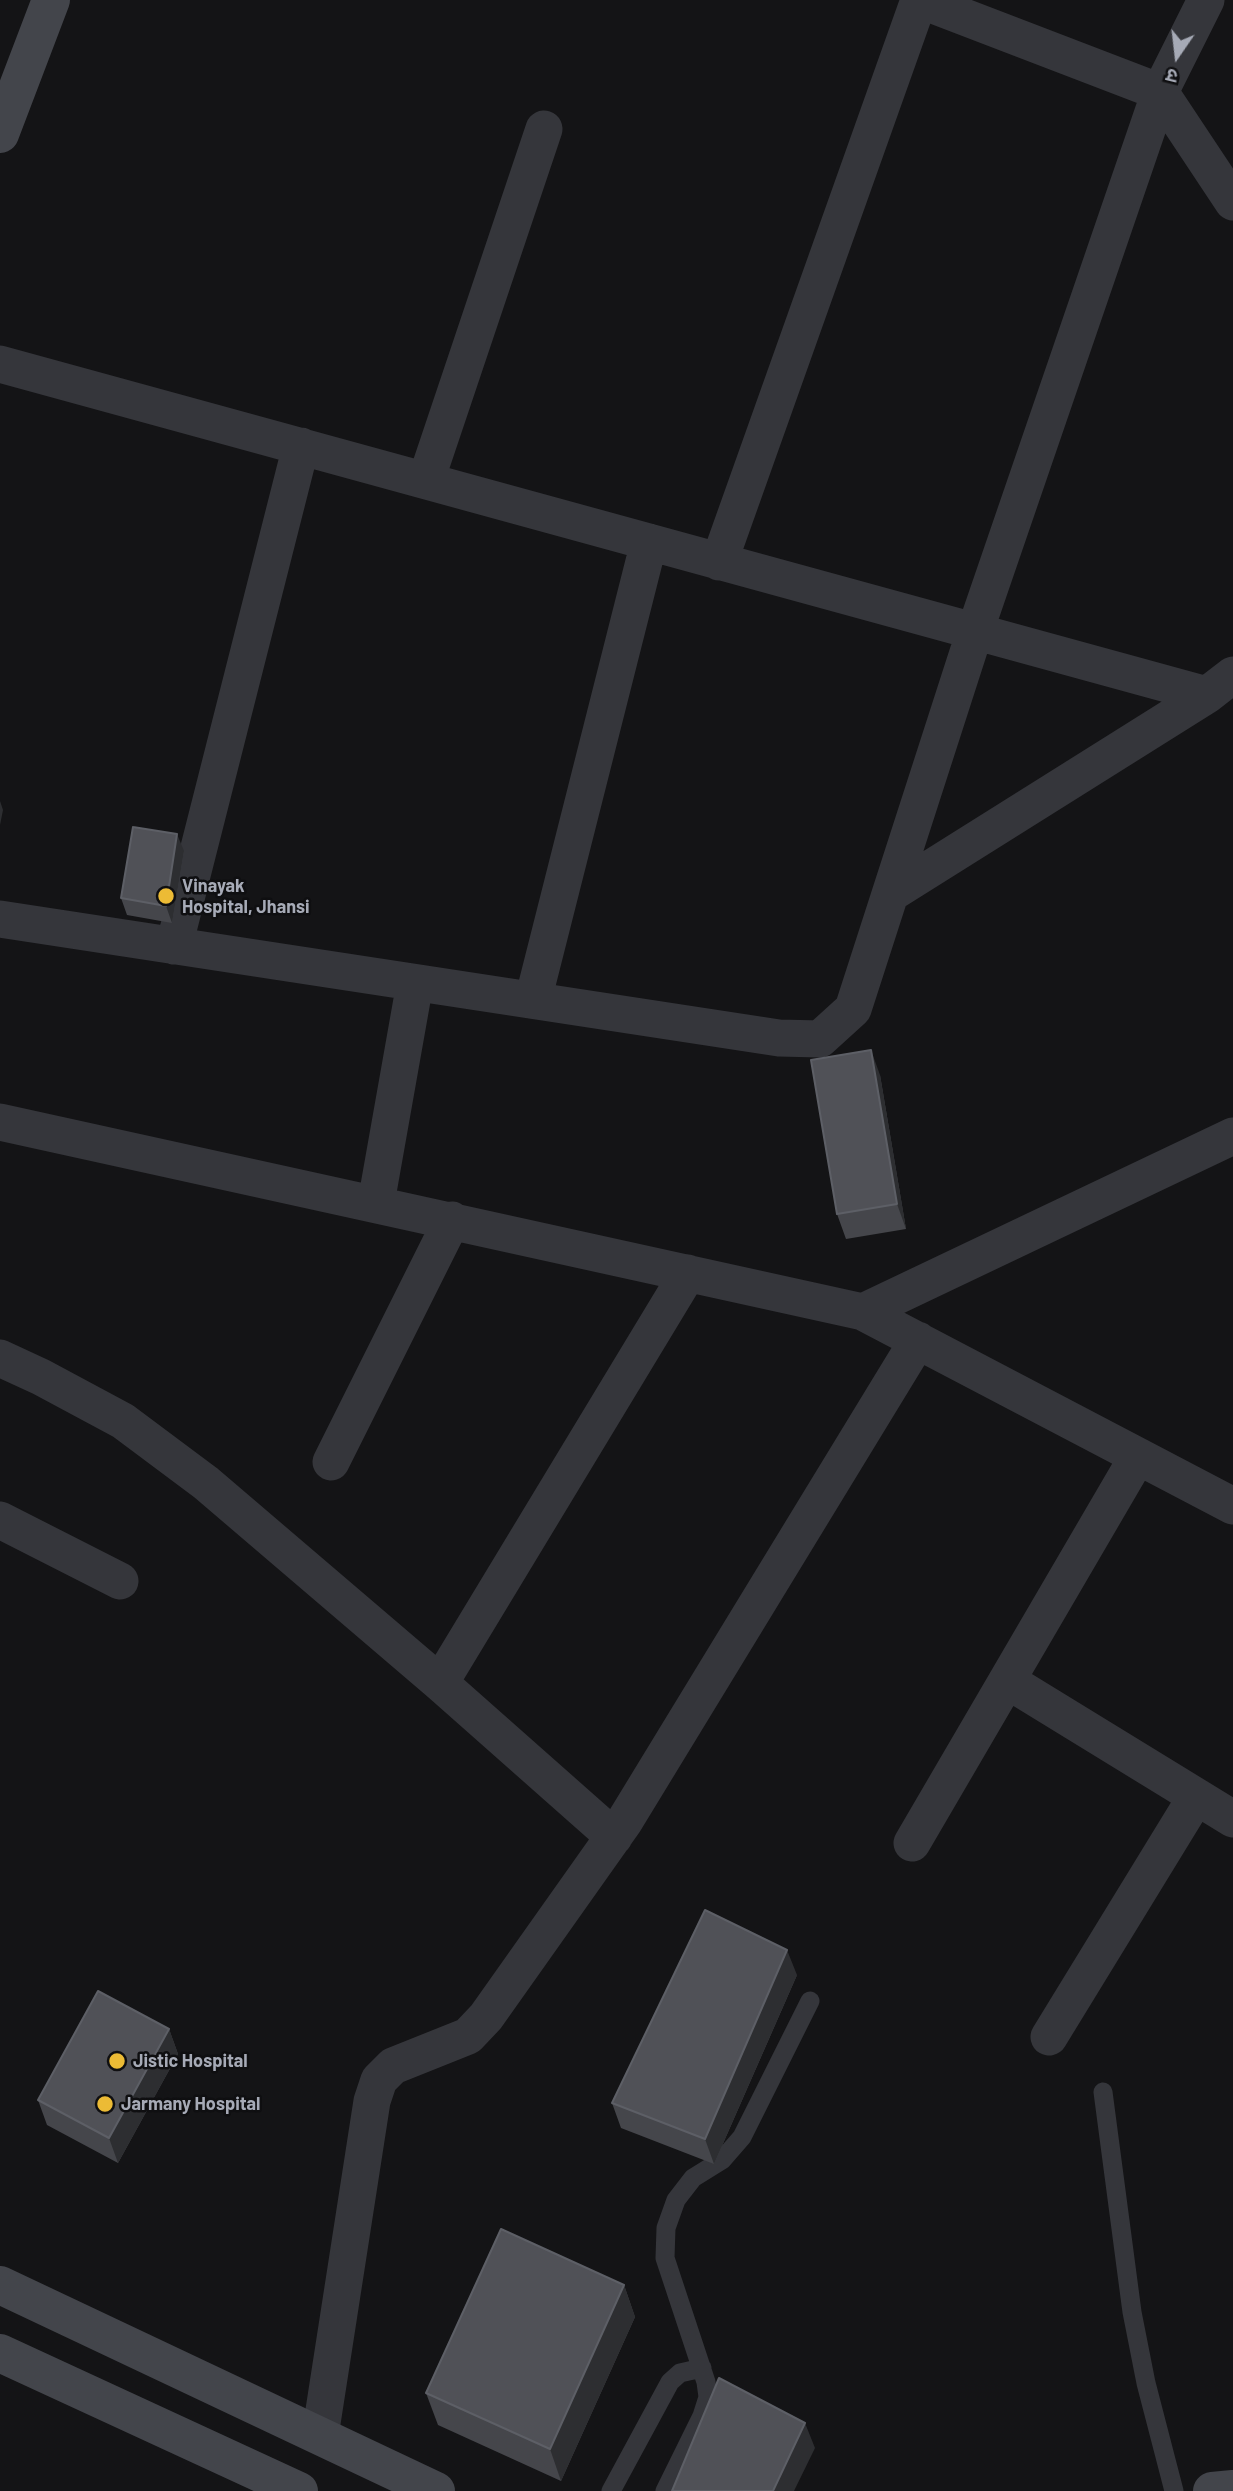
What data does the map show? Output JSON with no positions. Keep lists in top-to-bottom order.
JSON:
{
  "places": ["Vinayak Hospital, Jhansi", "Jistic Hospital", "Jarmany Hospital"],
  "north": "bottom"
}
